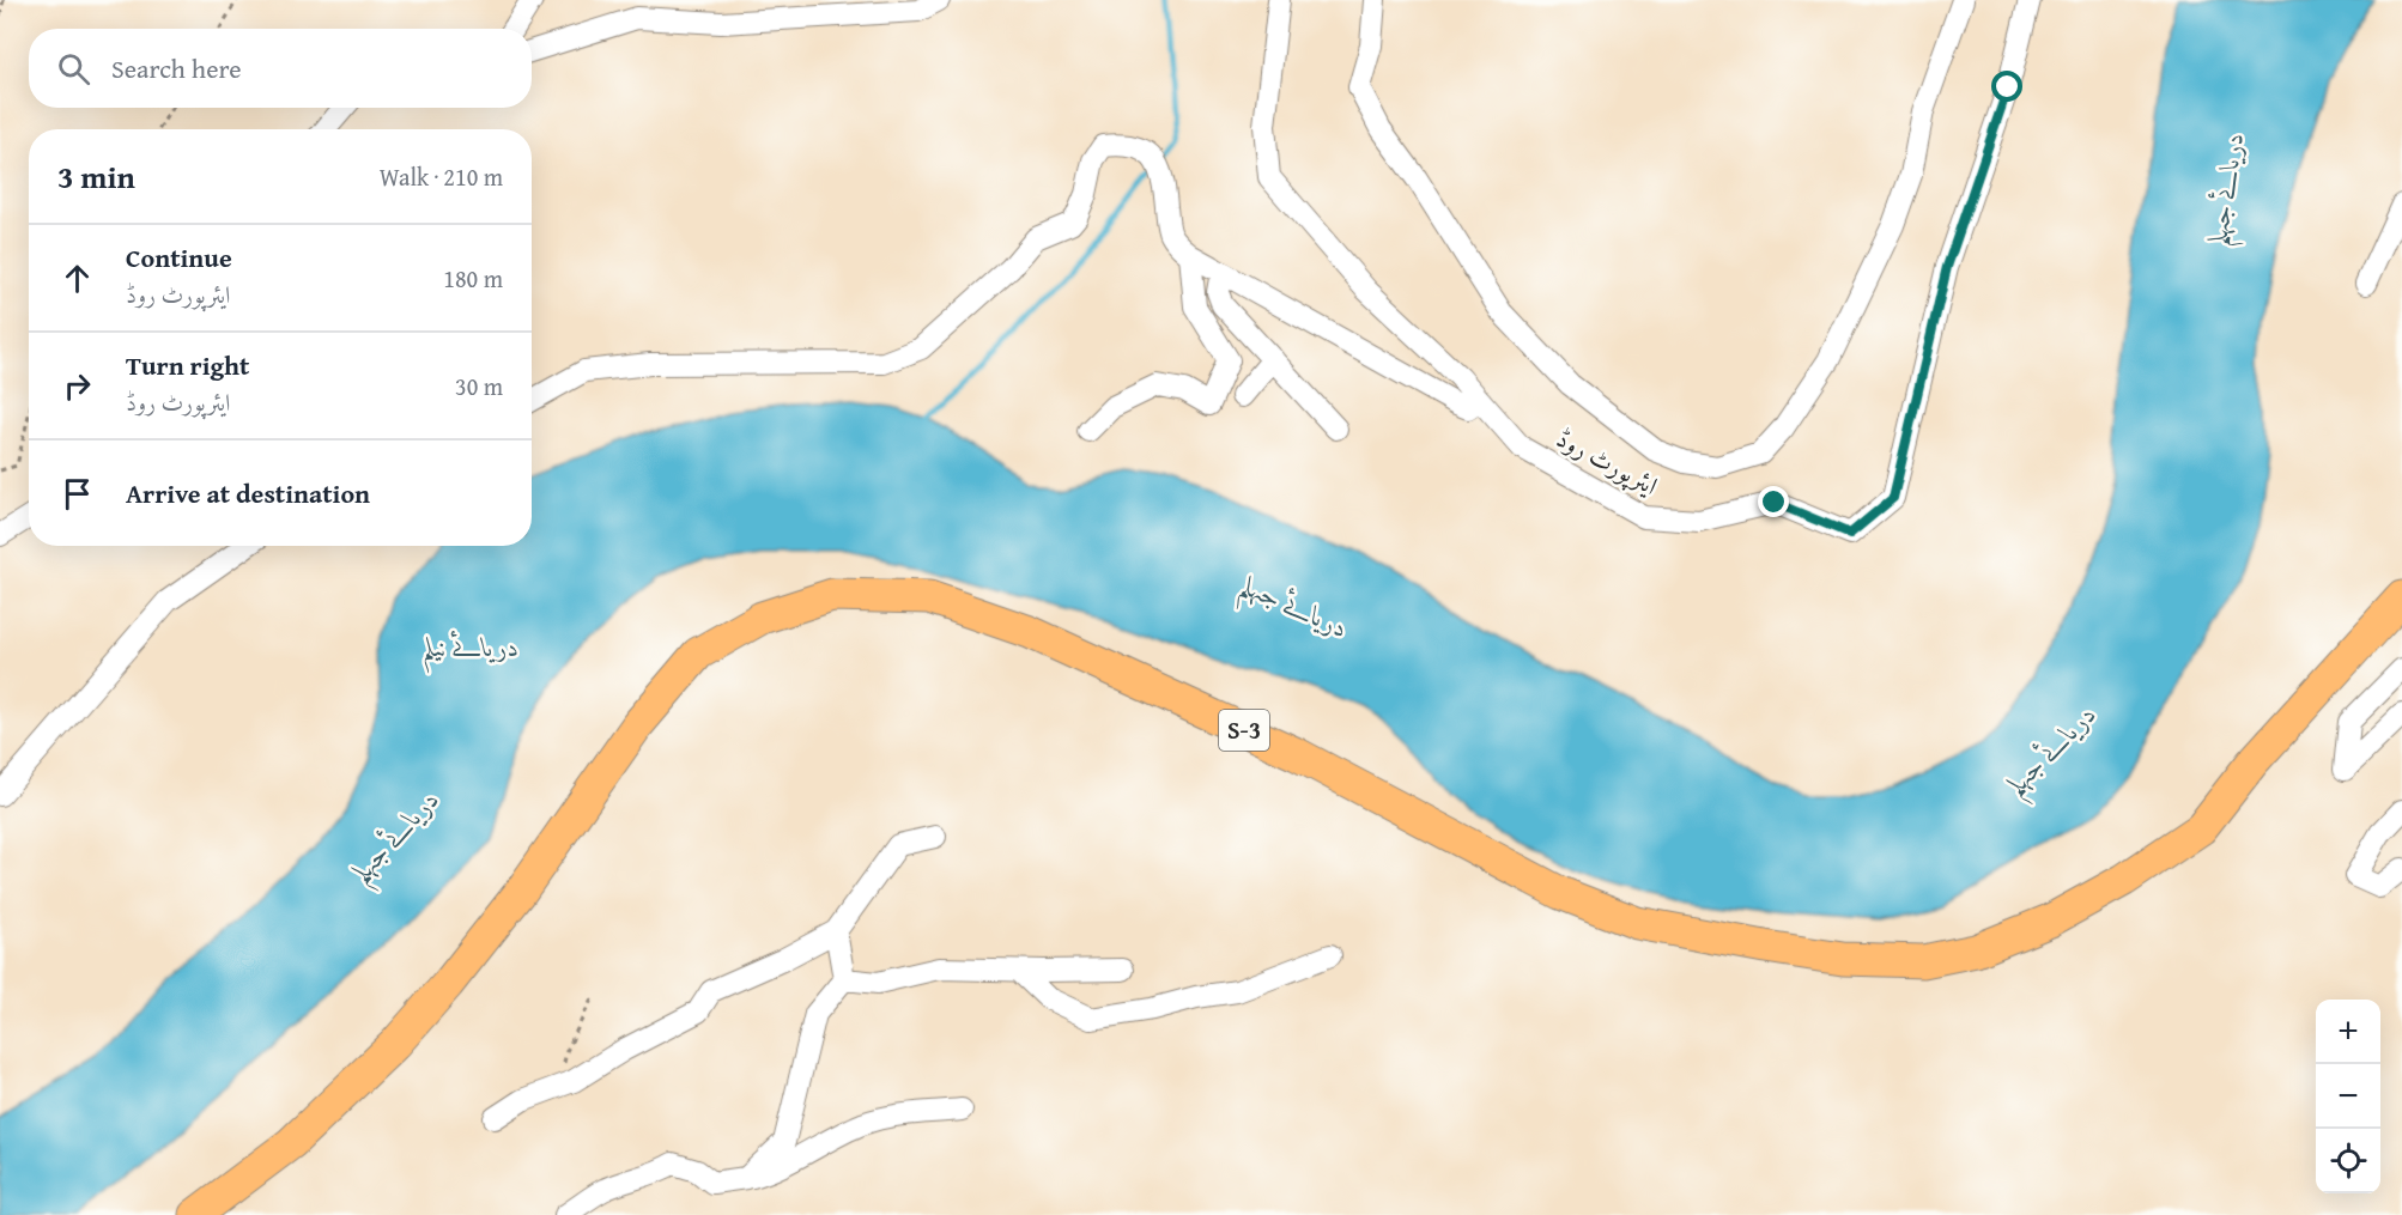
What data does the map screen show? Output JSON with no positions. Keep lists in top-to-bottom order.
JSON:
{
  "streets": {
    "highway": ["S-3"],
    "street": ["ایئرپورٹ روڈ"]
  },
  "water": ["دریائے جہلم", "دریائے نیلم"],
  "page": {
    "search": "Search here",
    "heading": ["3 min", "Walk · 210 m"],
    "list": [
      ["Continue", "ایئرپورٹ روڈ", "180 m"],
      ["Turn right", "ایئرپورٹ روڈ", "30 m"],
      "Arrive at destination"
    ],
    "map_buttons": ["+", "−"]
  }
}
